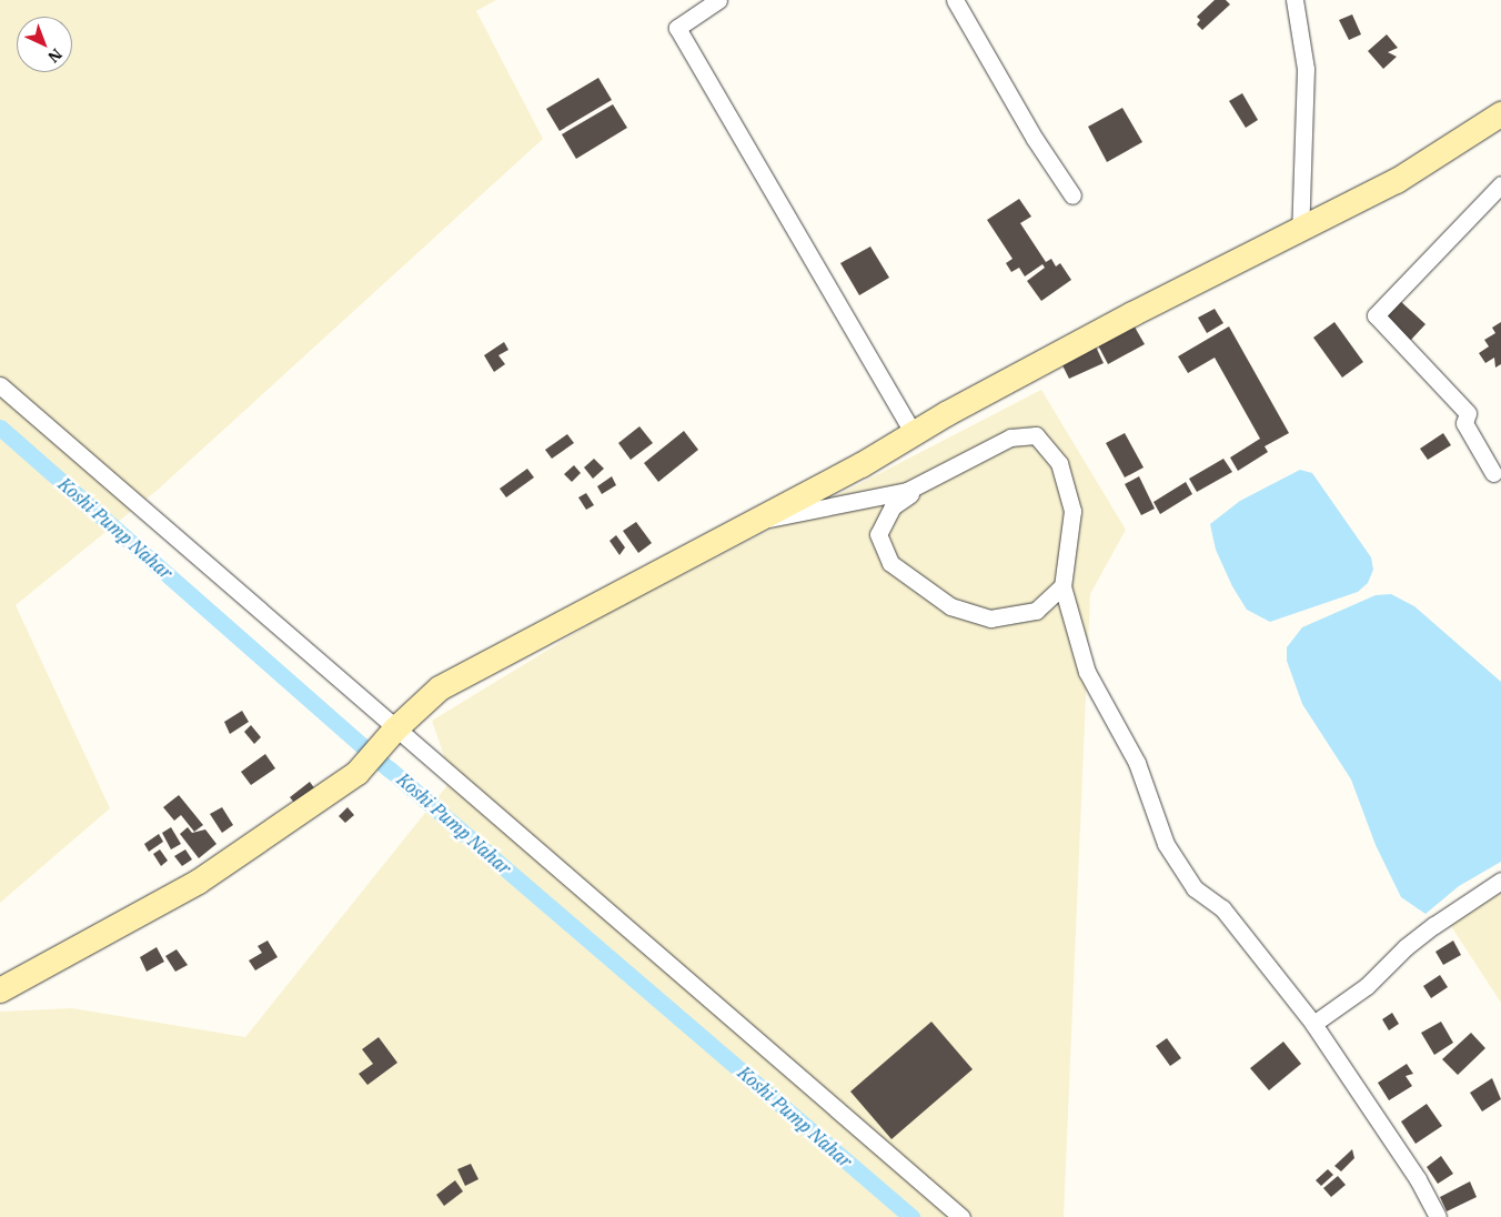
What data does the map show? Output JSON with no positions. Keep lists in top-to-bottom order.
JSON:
{
  "water": ["Koshi Pump Nahar"],
  "north": "bottom right"
}
